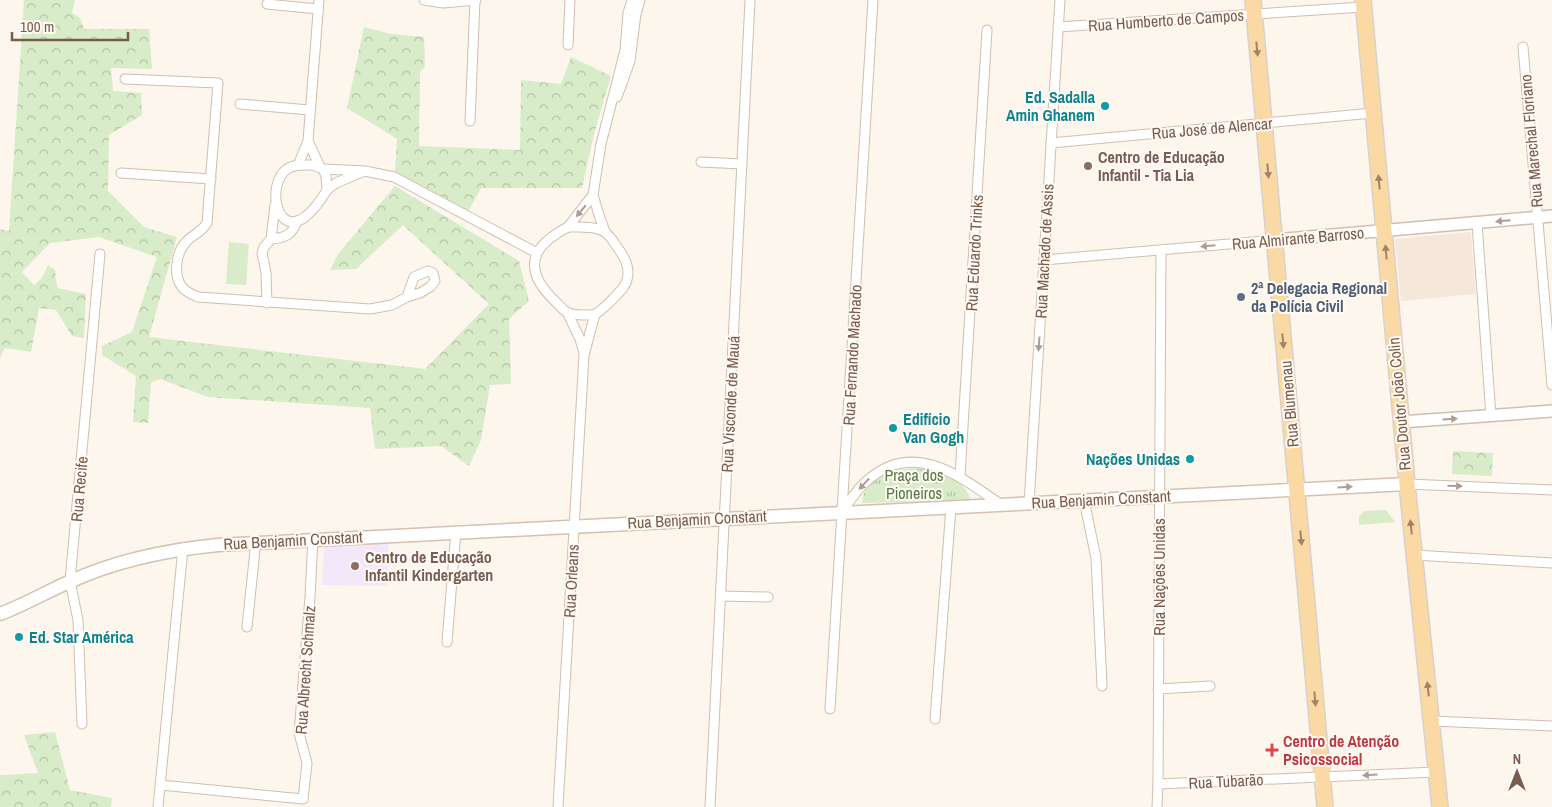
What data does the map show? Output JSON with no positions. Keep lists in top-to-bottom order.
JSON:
{
  "streets": {
    "main road": ["Rua Blumenau", "Rua Doutor João Colin", "Rua Benjamin Constant"],
    "street": [
      "Rua Humberto de Campos",
      "Rua José de Alencar",
      "Rua Marechal Floriano",
      "Rua Almirante Barroso",
      "Rua Machado de Assis",
      "Rua Eduardo Trinks",
      "Rua Fernando Machado",
      "Rua Visconde de Mauá",
      "Rua Recife",
      "Rua Nações Unidas",
      "Rua Orleans",
      "Rua Albrecht Schmalz",
      "Rua Tubarão"
    ]
  },
  "crossings": [
    ["Rua Humberto de Campos", "Rua Machado de Assis"],
    ["Rua Humberto de Campos", "Rua Blumenau"],
    ["Rua Humberto de Campos", "Rua Doutor João Colin"],
    ["Rua José de Alencar", "Rua Machado de Assis"],
    ["Rua José de Alencar", "Rua Blumenau"],
    ["Rua José de Alencar", "Rua Doutor João Colin"],
    ["Rua Marechal Floriano", "Rua Almirante Barroso"],
    ["Rua Almirante Barroso", "Rua Machado de Assis"],
    ["Rua Almirante Barroso", "Rua Blumenau"],
    ["Rua Almirante Barroso", "Rua Doutor João Colin"],
    ["Rua Almirante Barroso", "Rua Nações Unidas"],
    ["Rua Machado de Assis", "Rua Benjamin Constant"],
    ["Rua Fernando Machado", "Rua Benjamin Constant"],
    ["Rua Visconde de Mauá", "Rua Benjamin Constant"],
    ["Rua Blumenau", "Rua Benjamin Constant"],
    ["Rua Blumenau", "Rua Tubarão"],
    ["Rua Doutor João Colin", "Rua Benjamin Constant"],
    ["Rua Doutor João Colin", "Rua Tubarão"],
    ["Rua Recife", "Rua Benjamin Constant"],
    ["Rua Benjamin Constant", "Rua Nações Unidas"],
    ["Rua Benjamin Constant", "Rua Orleans"],
    ["Rua Benjamin Constant", "Rua Albrecht Schmalz"],
    ["Rua Nações Unidas", "Rua Tubarão"]
  ],
  "one_way": [
    "Rua Machado de Assis",
    "Rua Blumenau",
    "Rua Doutor João Colin",
    "Rua Tubarão"
  ],
  "parks": ["Praça dos Pioneiros"],
  "places": {
    "other": [
      "Ed. Sadalla Amin Ghanem",
      "Centro de Educação Infantil - Tia Lia",
      "2ª Delegacia Regional da Polícia Civil",
      "Edifício Van Gogh",
      "Nações Unidas",
      "Centro de Educação Infantil Kindergarten",
      "Ed. Star América"
    ],
    "health": ["Centro de Atenção Psicossocial"]
  },
  "scale_bar": "100 m",
  "north": "top"
}
